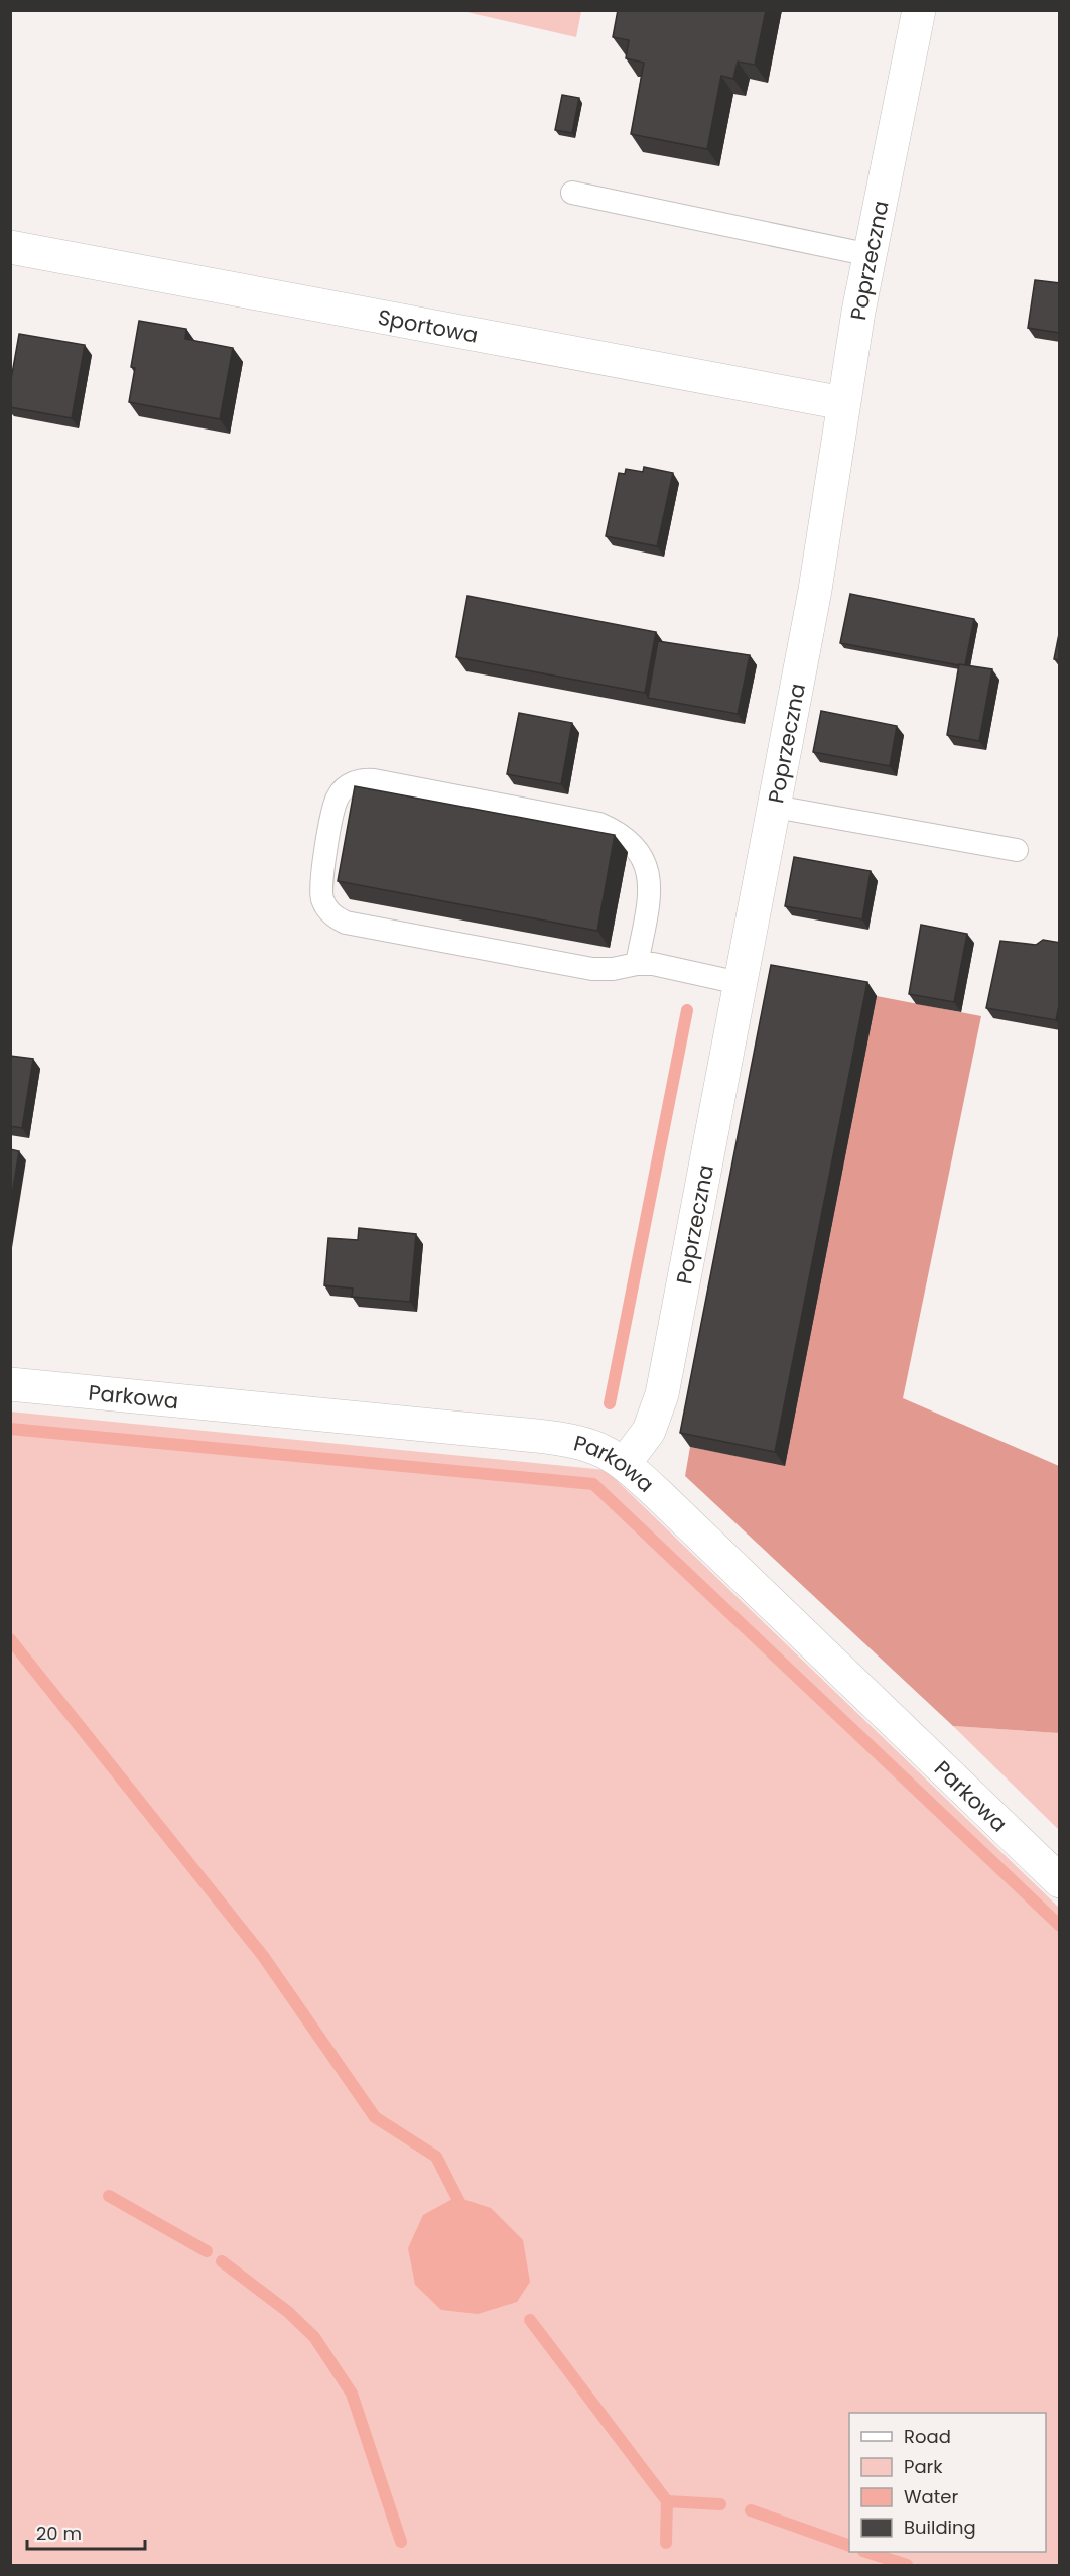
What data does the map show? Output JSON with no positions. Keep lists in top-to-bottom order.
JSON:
{
  "streets": {
    "street": ["Poprzeczna", "Sportowa", "Parkowa"]
  },
  "crossings": [
    ["Poprzeczna", "Sportowa"],
    ["Poprzeczna", "Parkowa"]
  ],
  "legend": [
    "Road",
    "Park",
    "Water",
    "Building"
  ],
  "scale_bar": "20 m"
}
